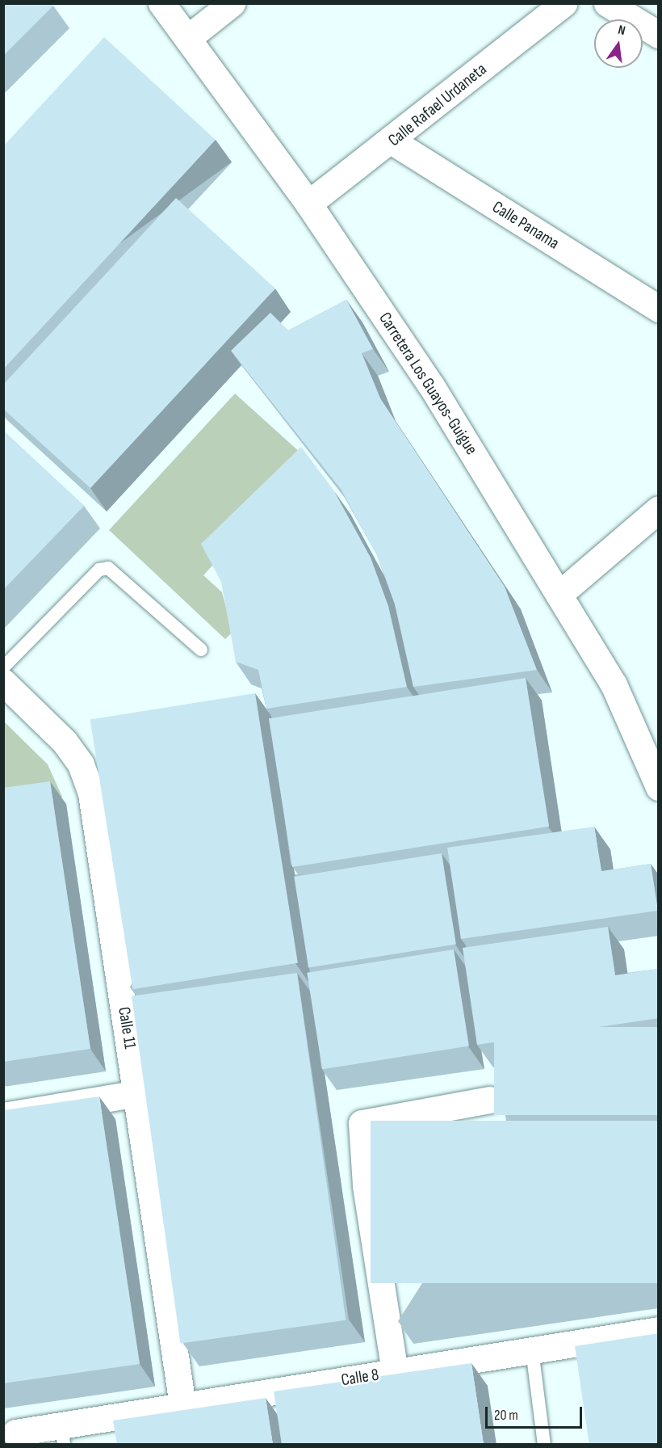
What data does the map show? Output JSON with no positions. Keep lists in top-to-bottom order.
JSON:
{
  "streets": {
    "street": [
      "Calle Rafael Urdaneta",
      "Calle Panama",
      "Carretera Los Guayos-Guigue",
      "Calle 11",
      "Calle 8"
    ]
  },
  "crossings": [
    ["Calle Rafael Urdaneta", "Calle Panama"],
    ["Calle Rafael Urdaneta", "Carretera Los Guayos-Guigue"],
    ["Calle 11", "Calle 8"]
  ],
  "scale_bar": "20 m",
  "north": "top"
}
